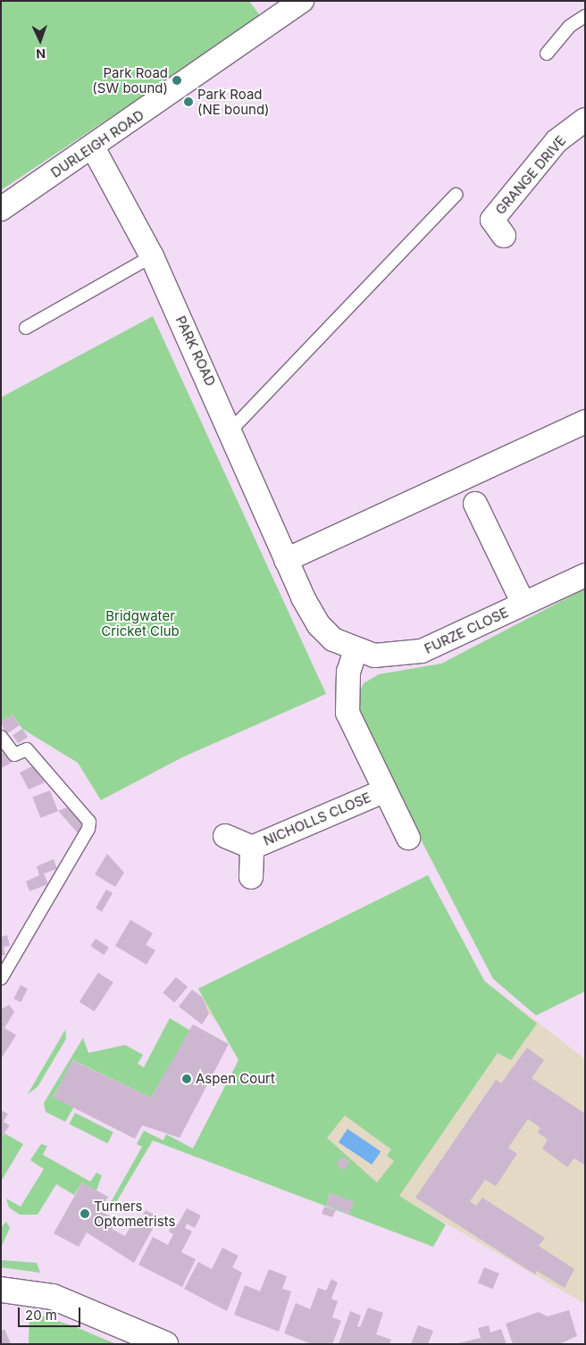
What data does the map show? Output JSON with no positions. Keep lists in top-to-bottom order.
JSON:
{
  "streets": {
    "street": [
      "DURLEIGH ROAD",
      "GRANGE DRIVE",
      "PARK ROAD",
      "FURZE CLOSE",
      "NICHOLLS CLOSE"
    ]
  },
  "crossings": [
    ["DURLEIGH ROAD", "PARK ROAD"],
    ["PARK ROAD", "FURZE CLOSE"],
    ["PARK ROAD", "NICHOLLS CLOSE"],
    ["FURZE CLOSE", "NICHOLLS CLOSE"]
  ],
  "parks": ["Bridgwater Cricket Club"],
  "places": [
    "Park Road (SW bound)",
    "Park Road (NE bound)",
    "Aspen Court",
    "Turners Optometrists"
  ],
  "scale_bar": "20 m",
  "north": "bottom"
}
